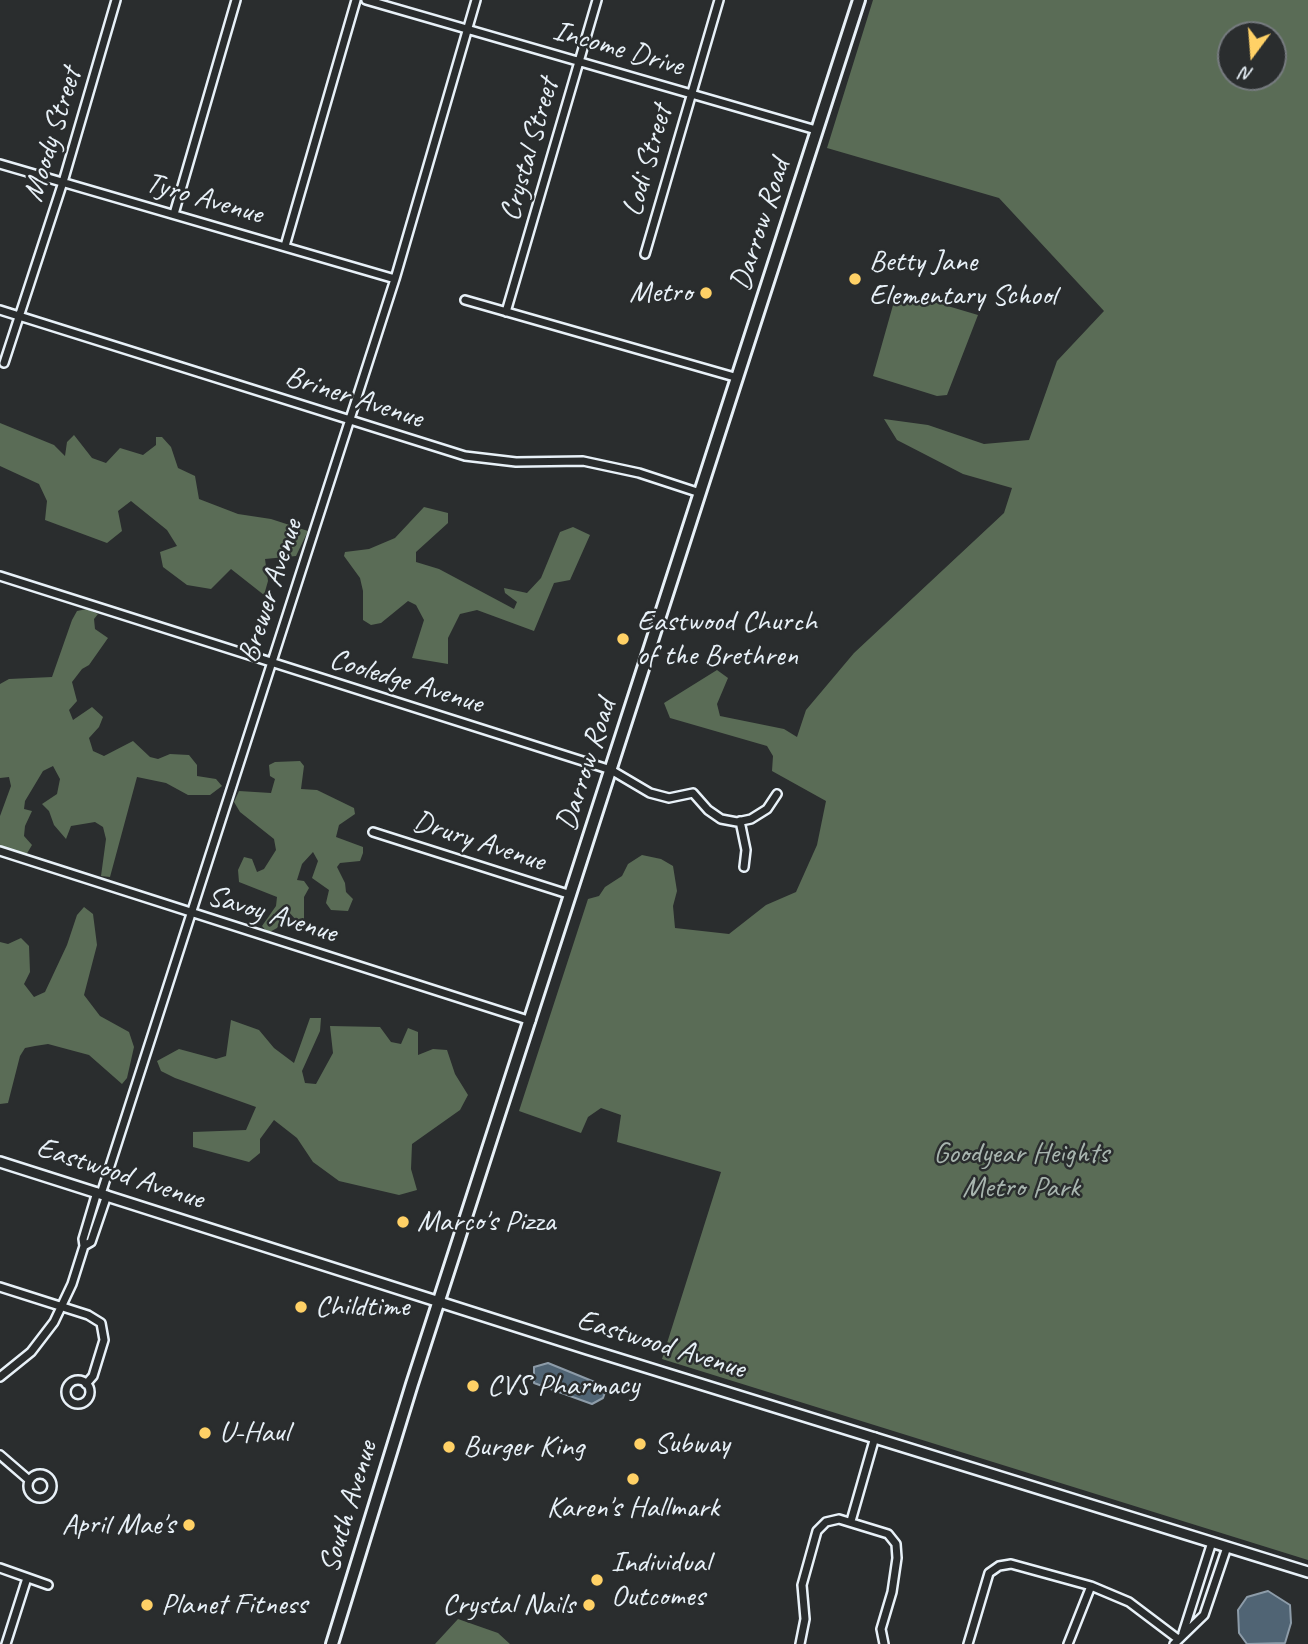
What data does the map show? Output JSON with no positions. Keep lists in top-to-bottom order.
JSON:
{
  "streets": {
    "main road": ["Darrow Road", "South Avenue"],
    "street": [
      "Income Drive",
      "Moody Street",
      "Crystal Street",
      "Lodi Street",
      "Tyro Avenue",
      "Briner Avenue",
      "Brewer Avenue",
      "Cooledge Avenue",
      "Drury Avenue",
      "Savoy Avenue",
      "Eastwood Avenue"
    ]
  },
  "crossings": [
    ["Income Drive", "Crystal Street"],
    ["Income Drive", "Lodi Street"],
    ["Income Drive", "Darrow Road"],
    ["Income Drive", "Brewer Avenue"],
    ["Moody Street", "Tyro Avenue"],
    ["Moody Street", "Briner Avenue"],
    ["Tyro Avenue", "Brewer Avenue"],
    ["Darrow Road", "Briner Avenue"],
    ["Darrow Road", "Cooledge Avenue"],
    ["Darrow Road", "Drury Avenue"],
    ["Darrow Road", "Savoy Avenue"],
    ["Darrow Road", "Eastwood Avenue"],
    ["Darrow Road", "South Avenue"],
    ["Briner Avenue", "Brewer Avenue"],
    ["Brewer Avenue", "Cooledge Avenue"],
    ["Brewer Avenue", "Savoy Avenue"],
    ["Brewer Avenue", "Eastwood Avenue"]
  ],
  "parks": ["Goodyear Heights Metro Park"],
  "places": [
    "Betty Jane Elementary School",
    "Metro",
    "Eastwood Church of the Brethren",
    "Marco's Pizza",
    "Childtime",
    "CVS Pharmacy",
    "U-Haul",
    "Subway",
    "Burger King",
    "Karen's Hallmark",
    "April Mae's",
    "Individual Outcomes",
    "Planet Fitness",
    "Crystal Nails"
  ],
  "north": "bottom"
}
